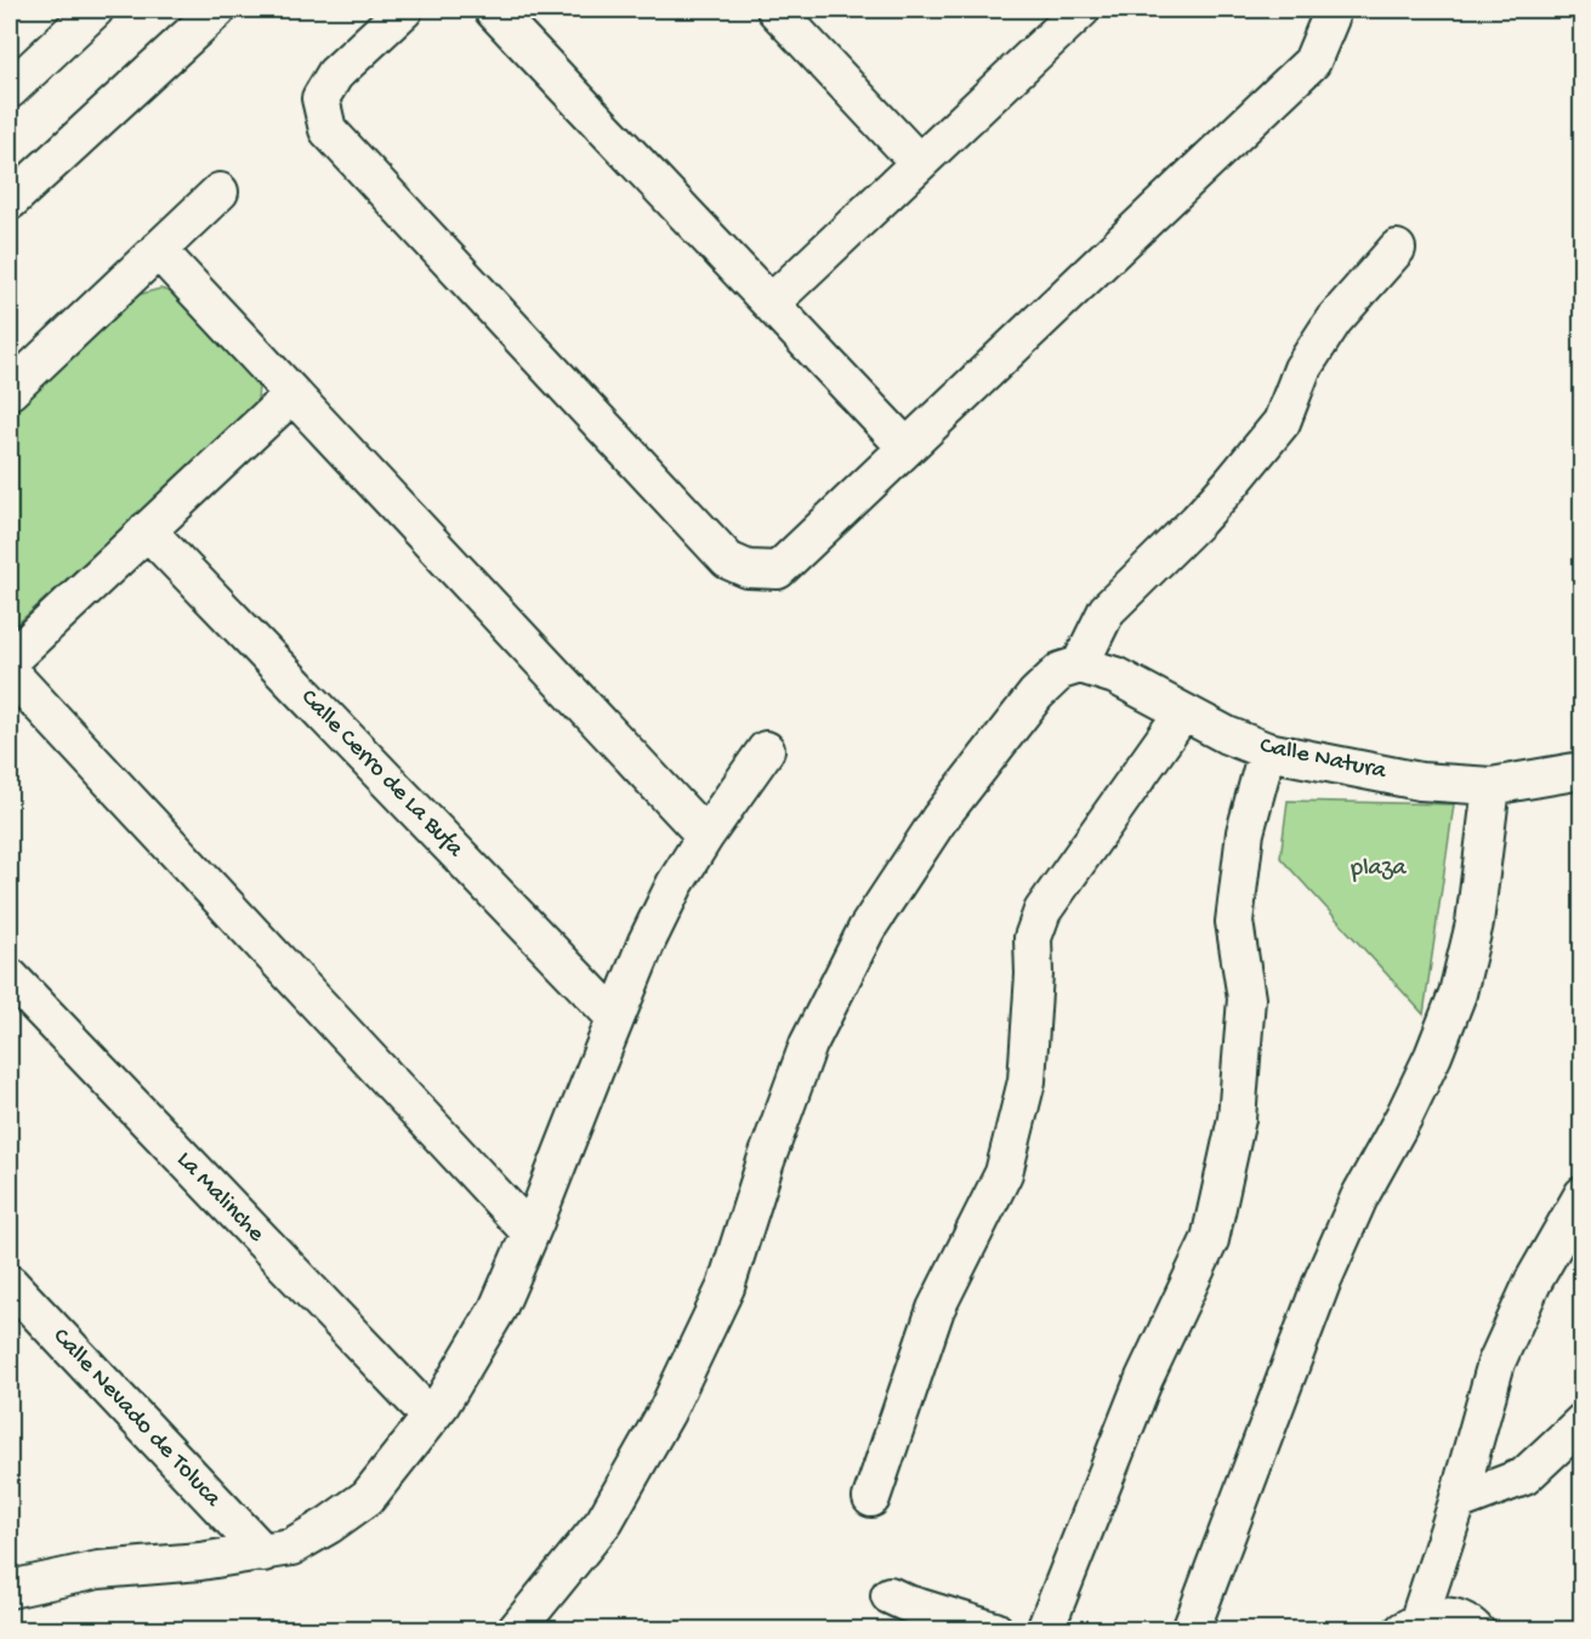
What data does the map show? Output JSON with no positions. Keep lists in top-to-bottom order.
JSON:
{
  "streets": {
    "street": [
      "Calle Natura",
      "Calle Cerro de La Bufa",
      "La Malinche",
      "Calle Nevado de Toluca"
    ]
  },
  "parks": ["plaza"]
}
